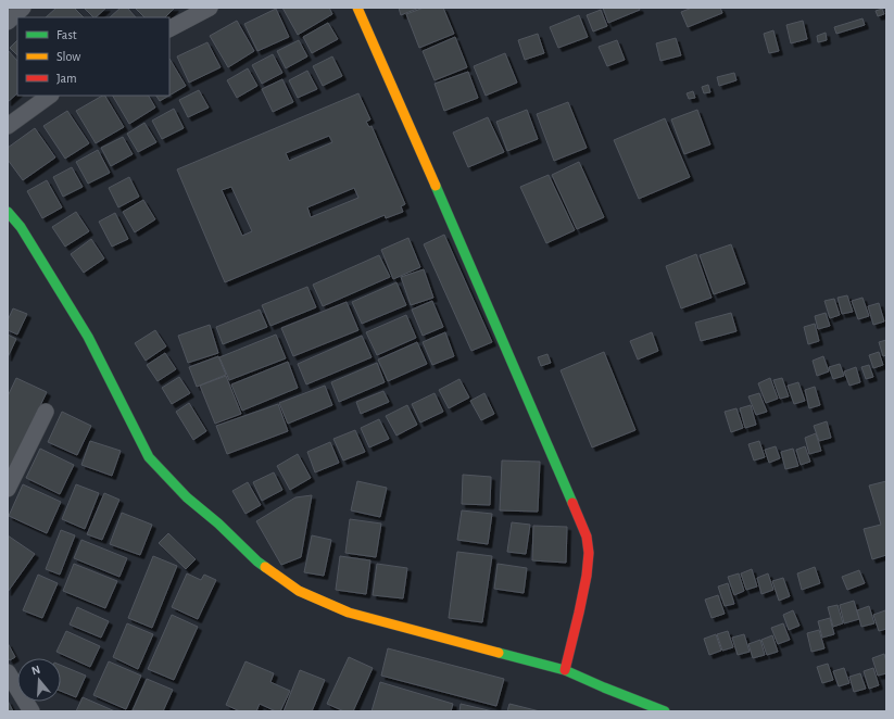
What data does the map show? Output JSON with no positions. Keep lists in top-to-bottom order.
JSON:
{
  "legend": ["Fast", "Slow", "Jam"],
  "north": "top"
}
